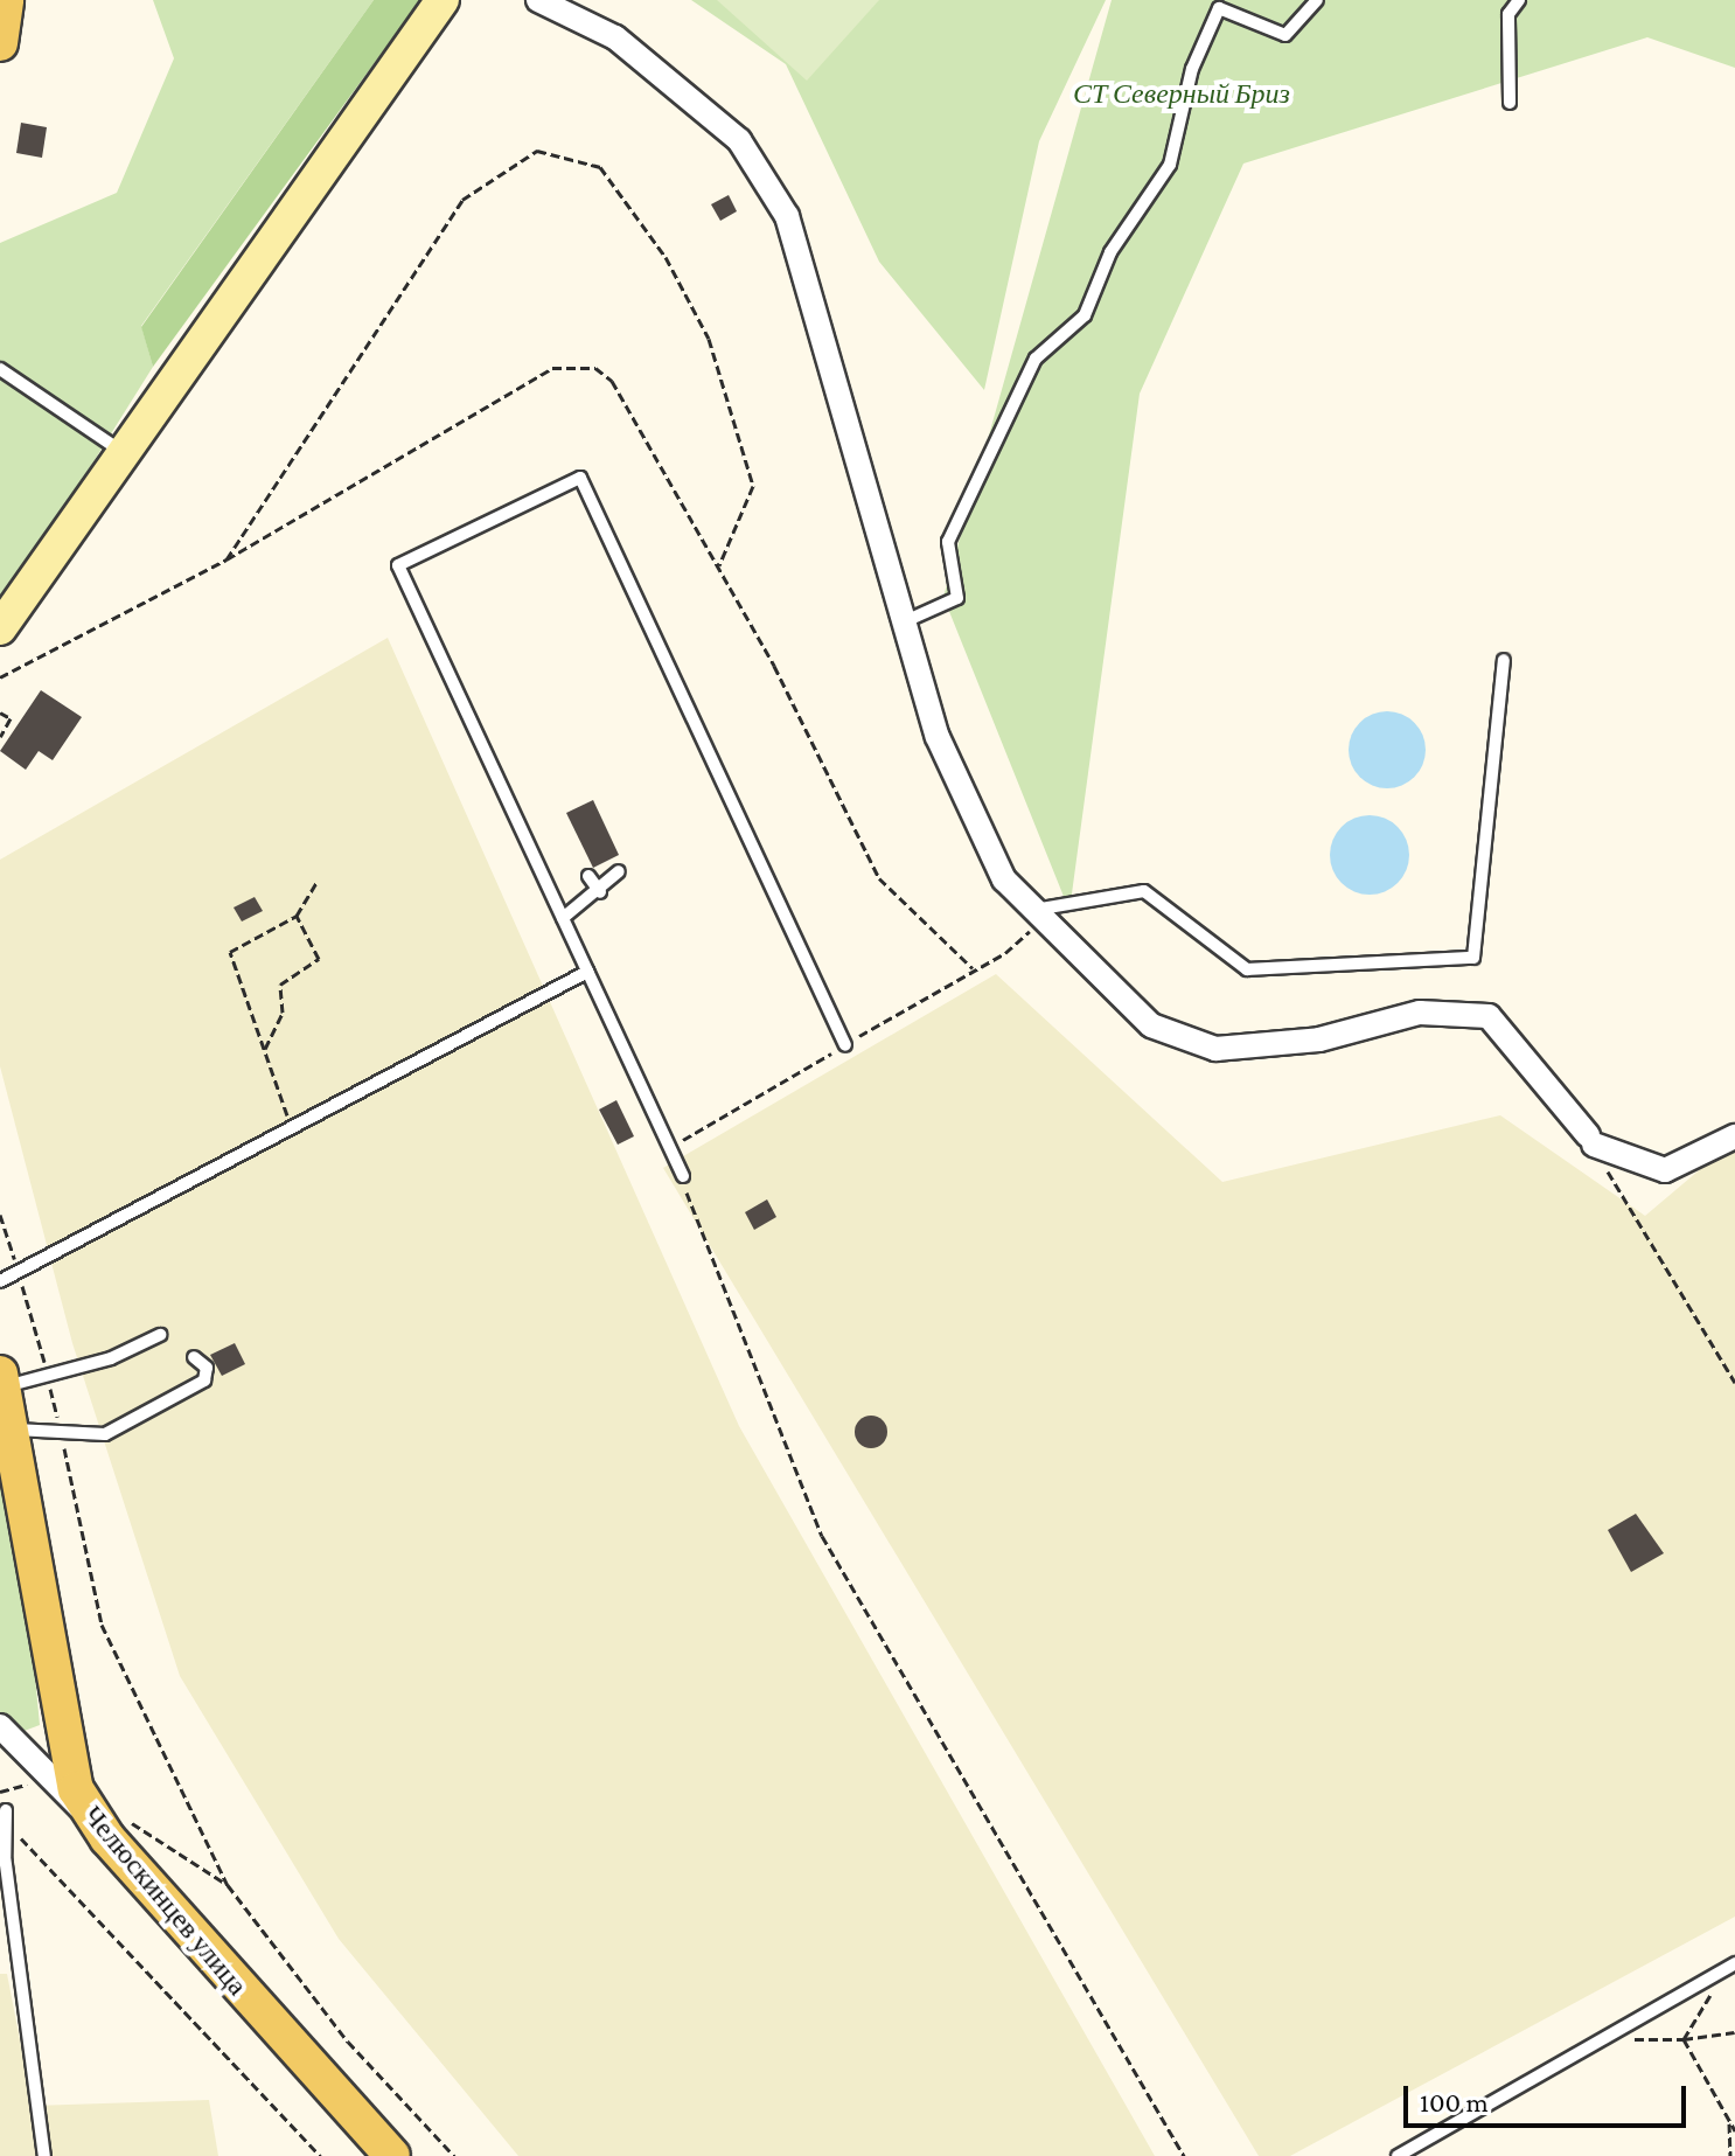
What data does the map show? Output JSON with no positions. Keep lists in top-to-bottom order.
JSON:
{
  "streets": {
    "main road": ["Челюскинцев улица"]
  },
  "parks": ["СТ Северный Бриз"],
  "scale_bar": "100 m"
}
